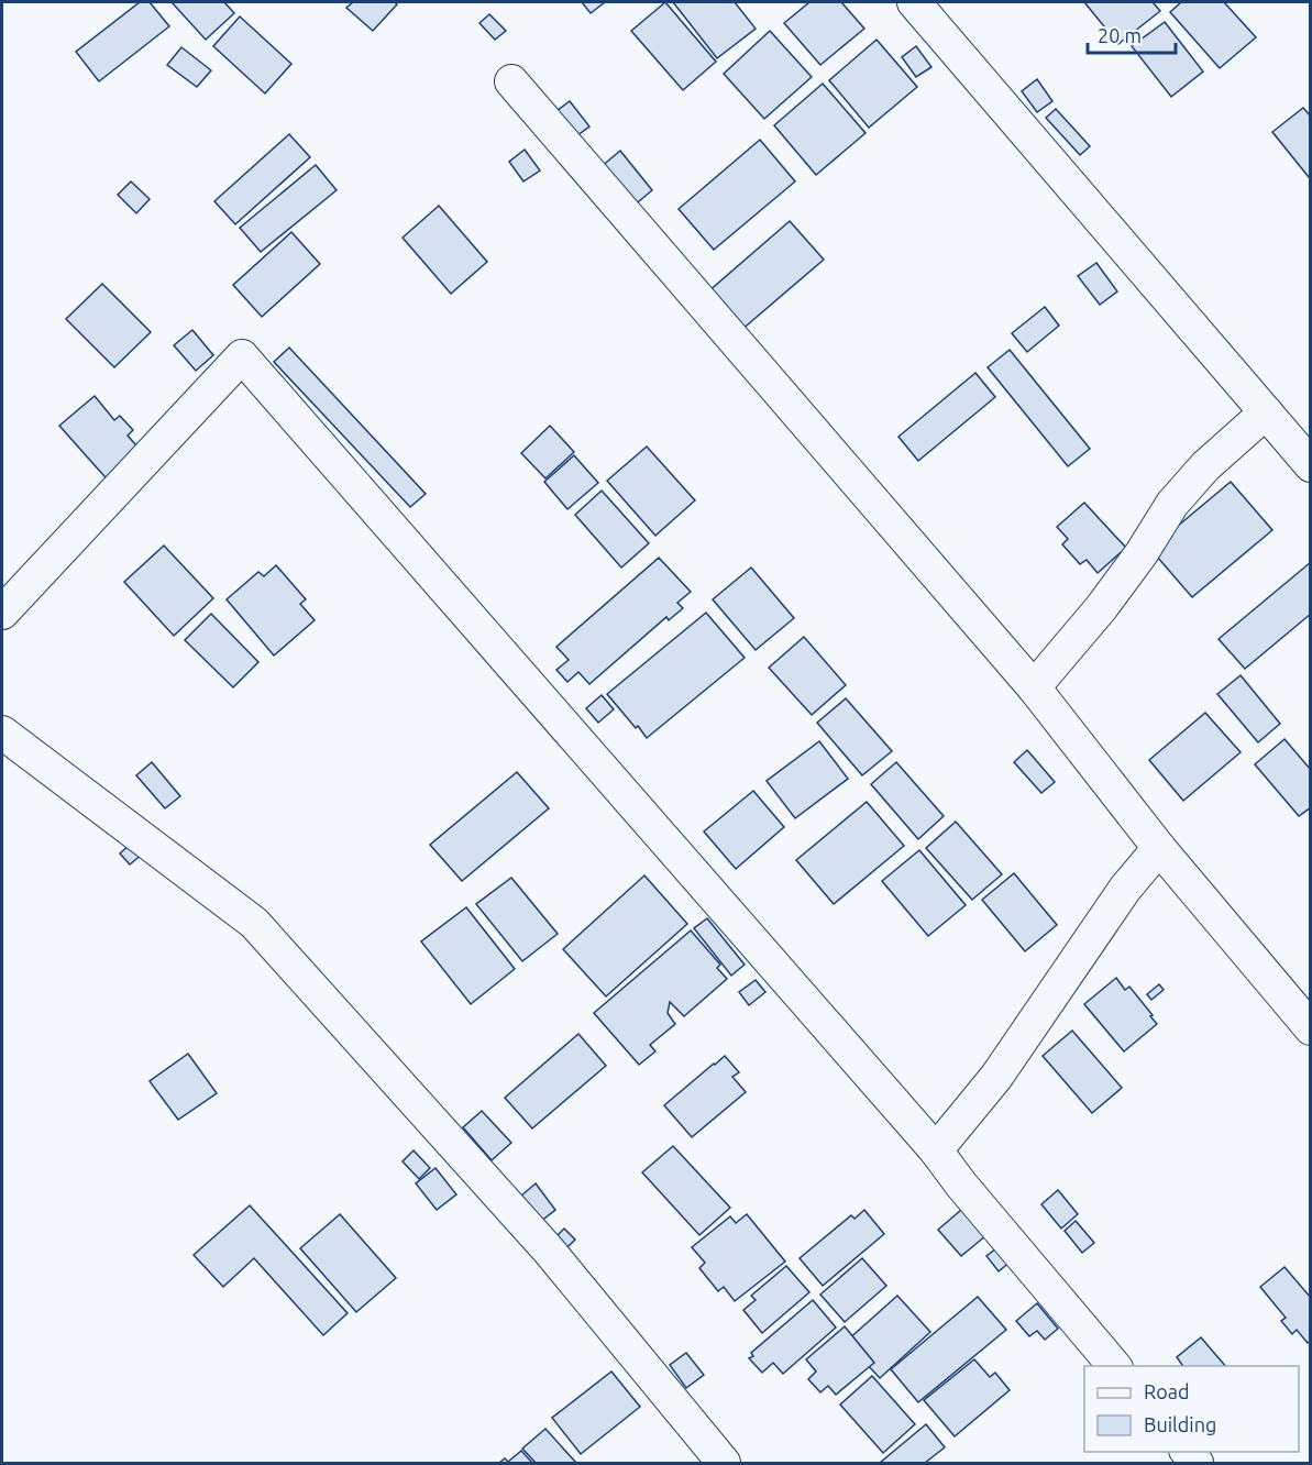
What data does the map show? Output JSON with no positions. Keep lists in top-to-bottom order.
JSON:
{
  "legend": ["Road", "Building"],
  "scale_bar": "20 m"
}
